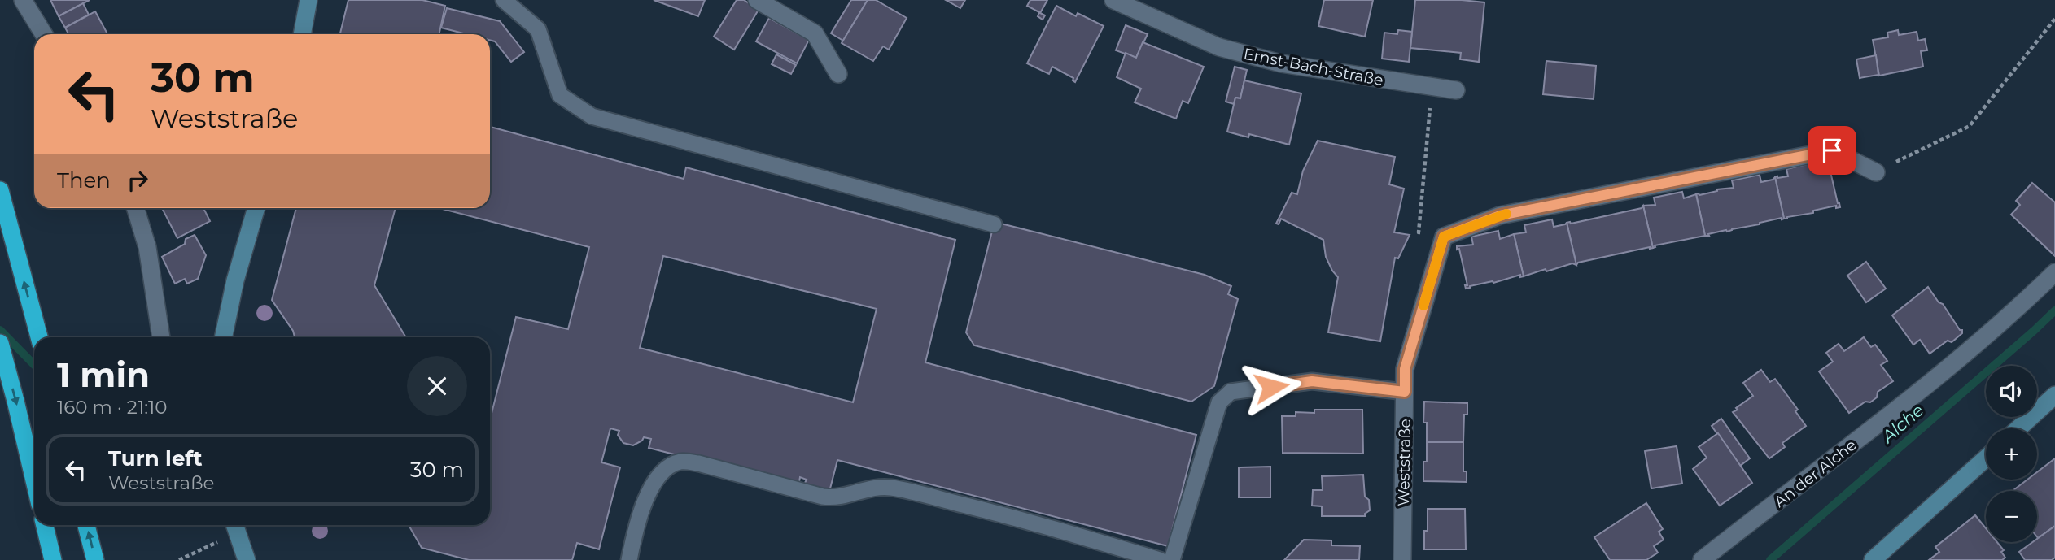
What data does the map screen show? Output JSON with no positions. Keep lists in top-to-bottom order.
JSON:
{
  "streets": {
    "street": ["Ernst-Bach-Straße", "Weststraße", "An der Alche"]
  },
  "water": ["Alche"],
  "page": {
    "turn": ["30 m", "Weststraße"],
    "then": "Then",
    "heading": ["1 min", "160 m · 21:10"],
    "map_buttons": ["+", "−"],
    "list": [
      {
        "name": "Turn left",
        "note": "Weststraße",
        "value": "30 m"
      }
    ]
  }
}
